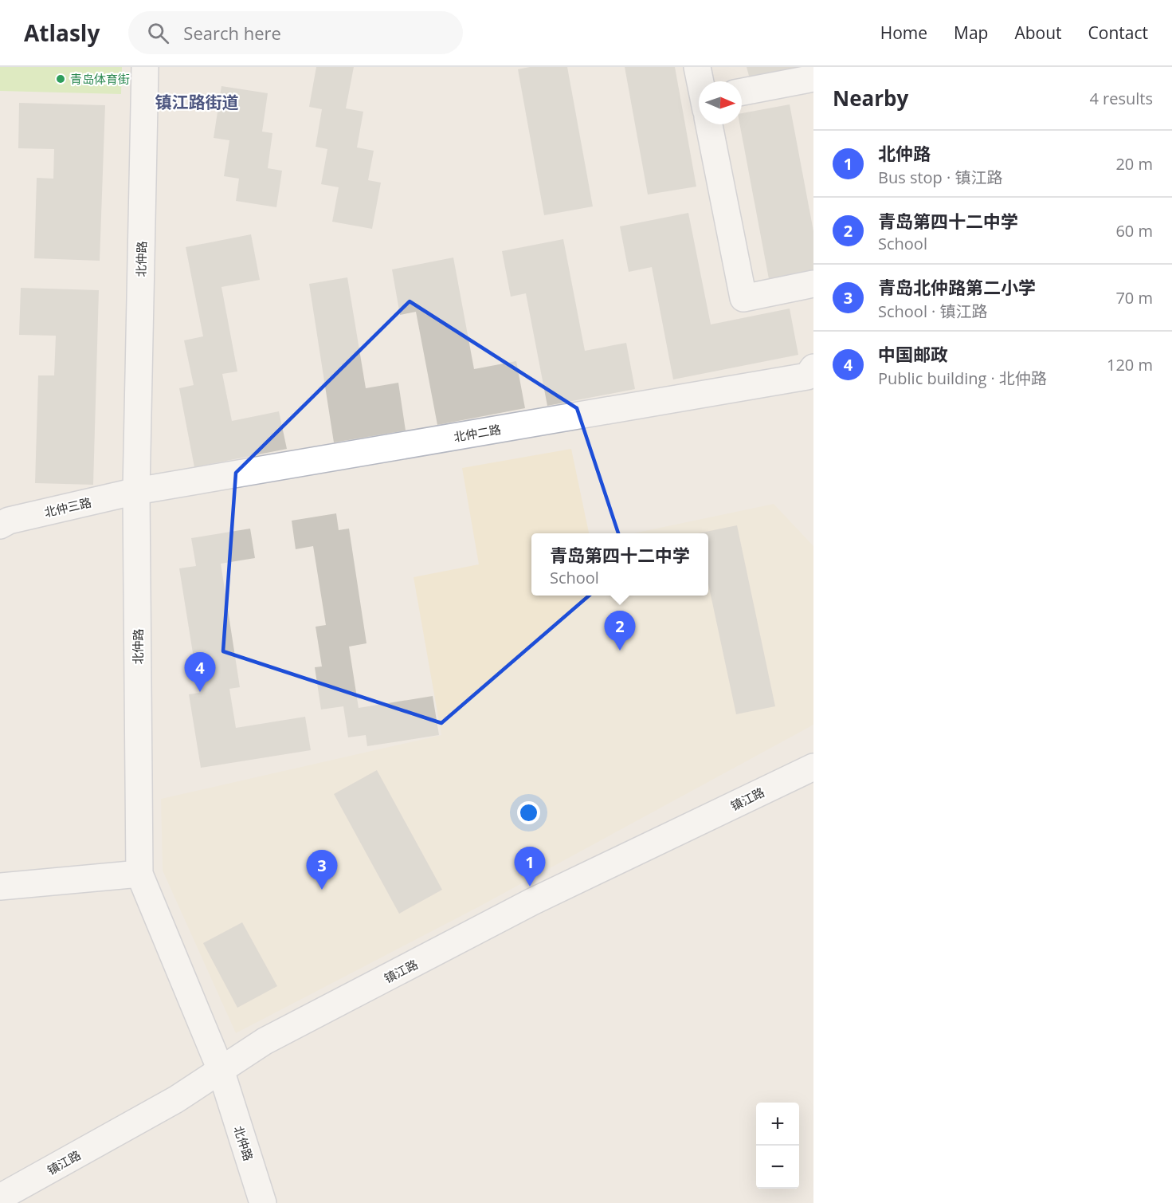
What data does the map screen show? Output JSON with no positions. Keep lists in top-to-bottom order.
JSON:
{
  "streets": {
    "street": [
      "北仲路",
      "北仲二路",
      "北仲三路",
      "镇江路"
    ]
  },
  "crossings": [
    ["北仲路", "北仲二路"],
    ["北仲路", "北仲三路"],
    ["北仲路", "镇江路"],
    ["北仲二路", "北仲三路"]
  ],
  "districts": ["镇江路街道"],
  "places": ["青岛体育街"],
  "north": "right",
  "page": {
    "header": "Atlasly",
    "search": "Search here",
    "nav": [
      "Home",
      "Map",
      "About",
      "Contact"
    ],
    "heading": ["Nearby", "4 results"],
    "list": [
      {
        "mark": "1",
        "name": "北仲路",
        "note": "Bus stop · 镇江路",
        "value": "20 m"
      },
      {
        "mark": "2",
        "name": "青岛第四十二中学",
        "note": "School",
        "value": "60 m"
      },
      {
        "mark": "3",
        "name": "青岛北仲路第二小学",
        "note": "School · 镇江路",
        "value": "70 m"
      },
      {
        "mark": "4",
        "name": "中国邮政",
        "note": "Public building · 北仲路",
        "value": "120 m"
      }
    ],
    "popup": ["青岛第四十二中学", "School"],
    "pins": [
      "2",
      "4",
      "1",
      "3"
    ],
    "map_buttons": ["+", "−"]
  }
}
